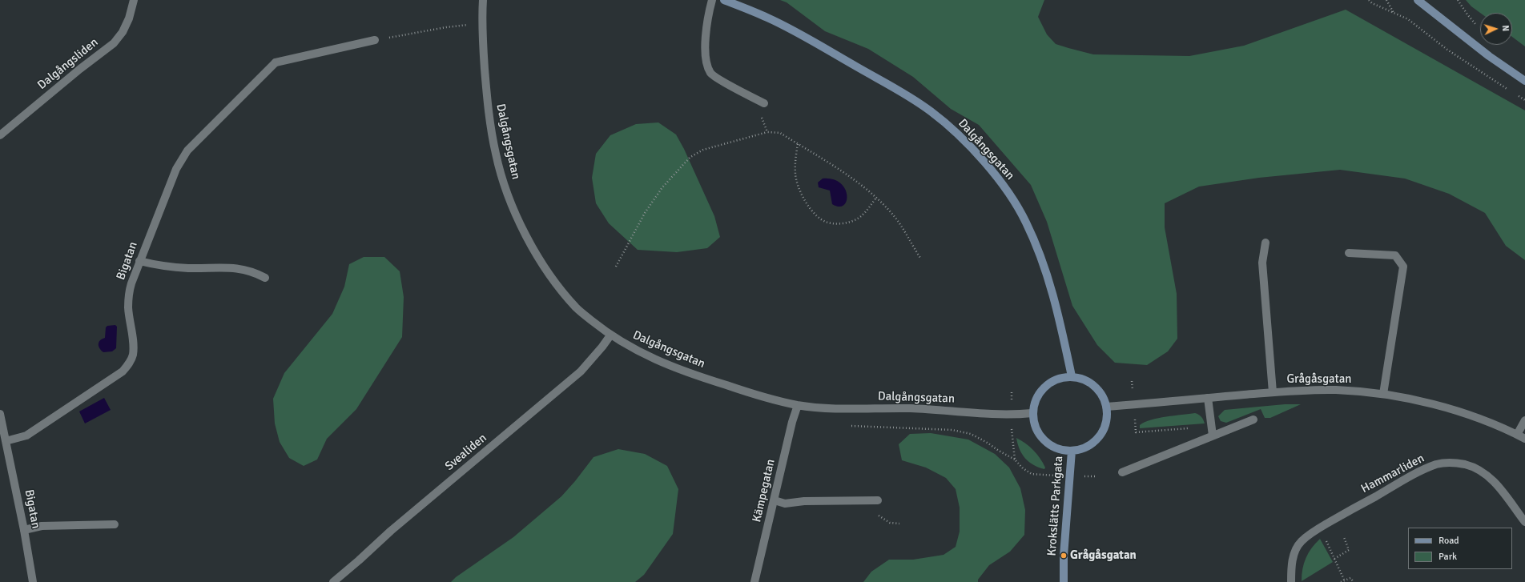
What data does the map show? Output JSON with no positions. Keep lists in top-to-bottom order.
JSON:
{
  "streets": {
    "street": [
      "Dalgångsliden",
      "Dalgångsgatan",
      "Bigatan",
      "Grågåsgatan",
      "Svealiden",
      "Hammarliden",
      "Kämpegatan",
      "Krokslätts Parkgata"
    ]
  },
  "crossings": [
    ["Dalgångsgatan", "Grågåsgatan"],
    ["Dalgångsgatan", "Svealiden"],
    ["Dalgångsgatan", "Kämpegatan"],
    ["Dalgångsgatan", "Krokslätts Parkgata"],
    ["Grågåsgatan", "Krokslätts Parkgata"]
  ],
  "places": ["Grågåsgatan"],
  "legend": ["Road", "Park"],
  "north": "right"
}
